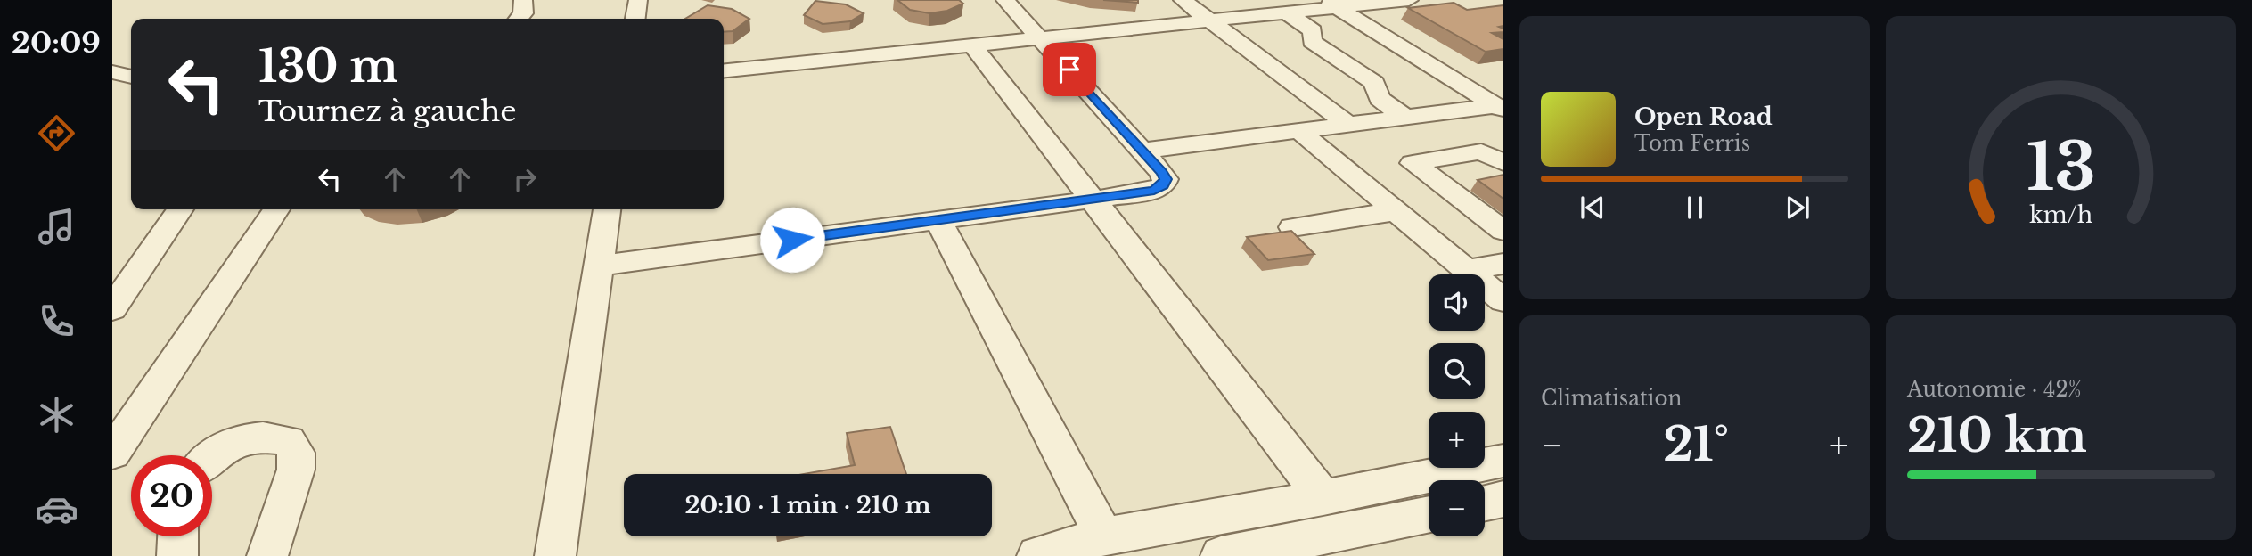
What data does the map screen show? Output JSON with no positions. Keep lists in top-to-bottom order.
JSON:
{
  "page": {
    "tabs": "20:09",
    "turn": ["130 m", "Tournez à gauche"],
    "song": ["Open Road", "Tom Ferris"],
    "map_buttons": ["+", "−"],
    "tile": [
      "Climatisation",
      ["Autonomie · 42%", "210 km"]
    ],
    "heat": ["−", "21°", "+"],
    "limit": "20",
    "trip": "20:10 · 1 min · 210 m",
    "gauge": ["13", "km/h"]
  }
}
